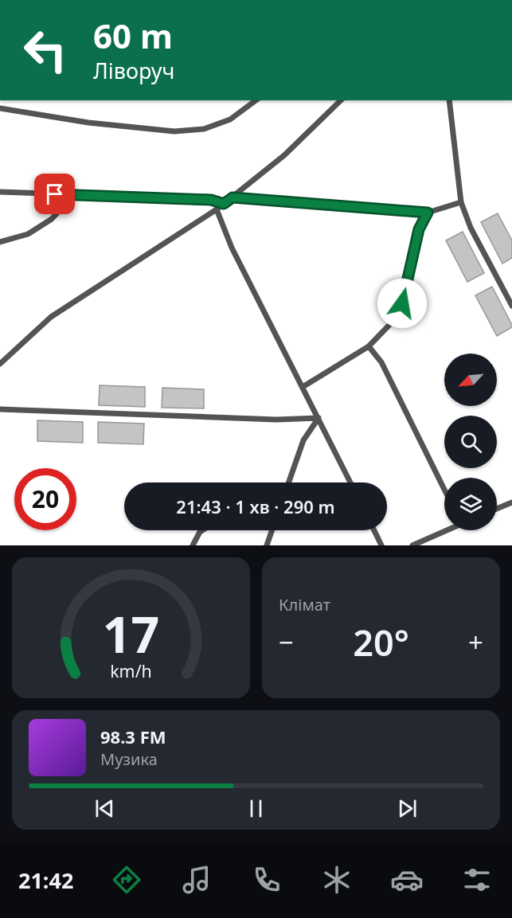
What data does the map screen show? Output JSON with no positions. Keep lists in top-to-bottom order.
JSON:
{
  "north": "bottom left",
  "page": {
    "turn": ["60 m", "Ліворуч"],
    "limit": "20",
    "trip": "21:43 · 1 хв · 290 m",
    "tile": "Клімат",
    "heat": ["−", "20°", "+"],
    "song": ["98.3 FM", "Музика"],
    "tabs": "21:42",
    "gauge": ["17", "km/h"]
  }
}
